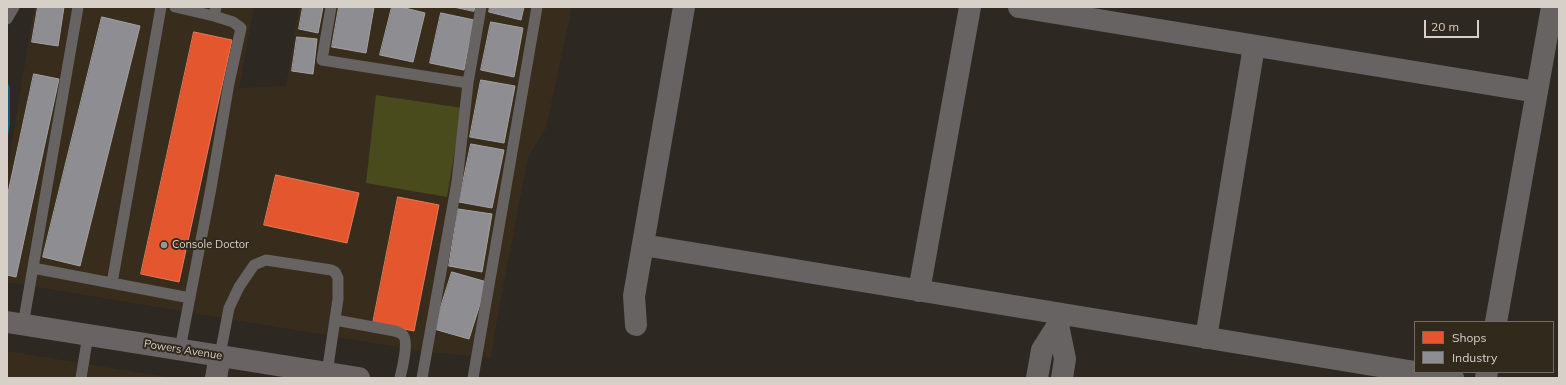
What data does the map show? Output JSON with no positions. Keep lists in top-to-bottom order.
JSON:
{
  "streets": {
    "street": ["Powers Avenue"]
  },
  "places": ["Console Doctor"],
  "legend": ["Shops", "Industry"],
  "scale_bar": "20 m"
}
